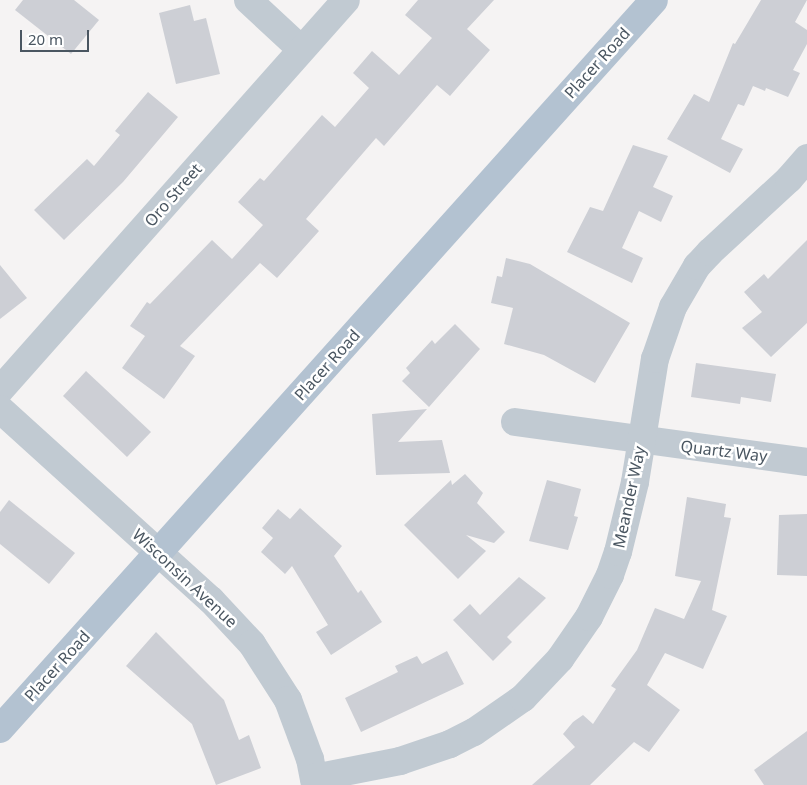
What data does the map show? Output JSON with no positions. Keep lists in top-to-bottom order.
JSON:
{
  "streets": {
    "main road": ["Placer Road"],
    "street": [
      "Oro Street",
      "Quartz Way",
      "Meander Way",
      "Wisconsin Avenue"
    ]
  },
  "crossings": [
    ["Placer Road", "Wisconsin Avenue"],
    ["Quartz Way", "Meander Way"],
    ["Meander Way", "Wisconsin Avenue"]
  ],
  "scale_bar": "20 m"
}
